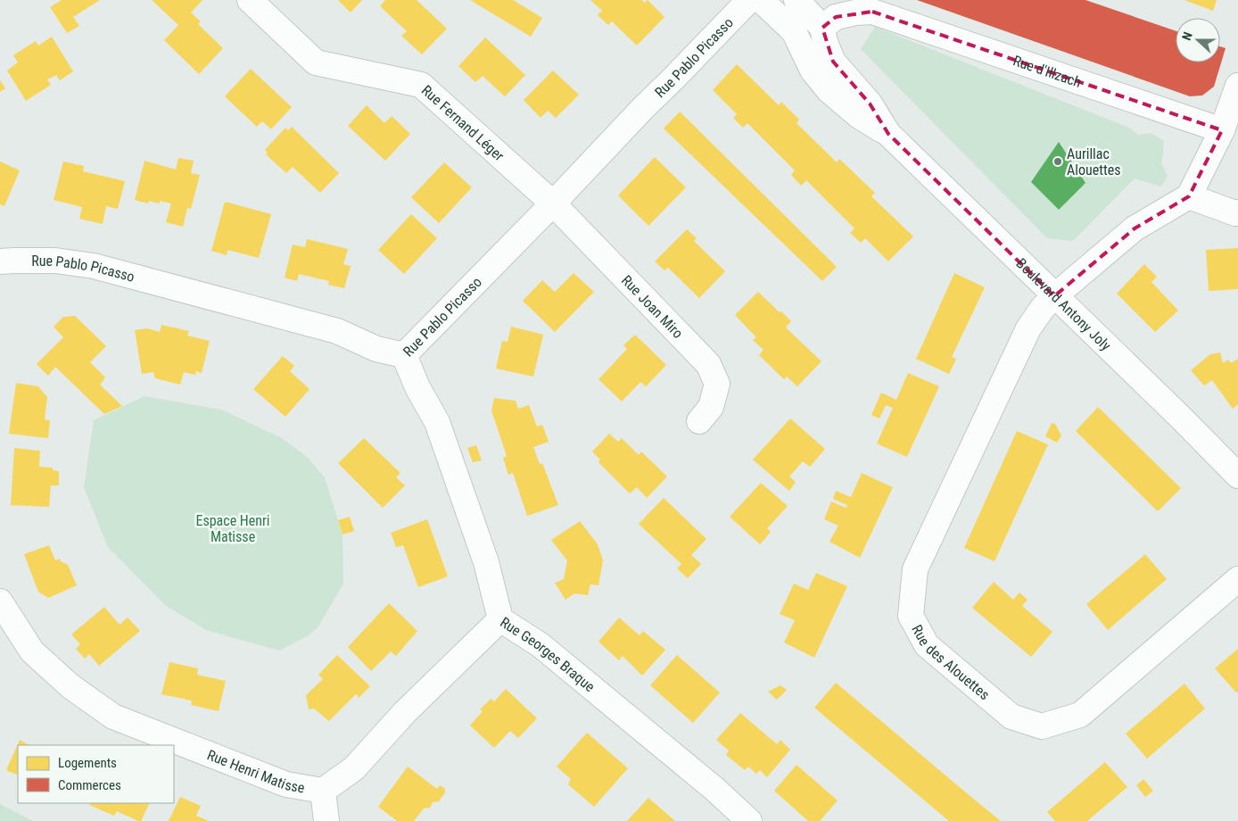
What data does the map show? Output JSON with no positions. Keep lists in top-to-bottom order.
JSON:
{
  "streets": {
    "street": [
      "Rue Pablo Picasso",
      "Rue d'Illzach",
      "Rue Fernand Léger",
      "Boulevard Antony Joly",
      "Rue Joan Miro",
      "Rue Georges Braque",
      "Rue des Alouettes",
      "Rue Henri Matisse"
    ]
  },
  "crossings": [
    ["Rue Pablo Picasso", "Rue Fernand Léger"],
    ["Rue Pablo Picasso", "Rue Joan Miro"],
    ["Rue Pablo Picasso", "Rue Georges Braque"],
    ["Rue d'Illzach", "Boulevard Antony Joly"],
    ["Rue Fernand Léger", "Rue Joan Miro"],
    ["Boulevard Antony Joly", "Rue des Alouettes"],
    ["Rue Georges Braque", "Rue Henri Matisse"]
  ],
  "parks": ["Espace Henri Matisse"],
  "places": ["Aurillac Alouettes"],
  "legend": ["Logements", "Commerces"],
  "north": "left"
}
